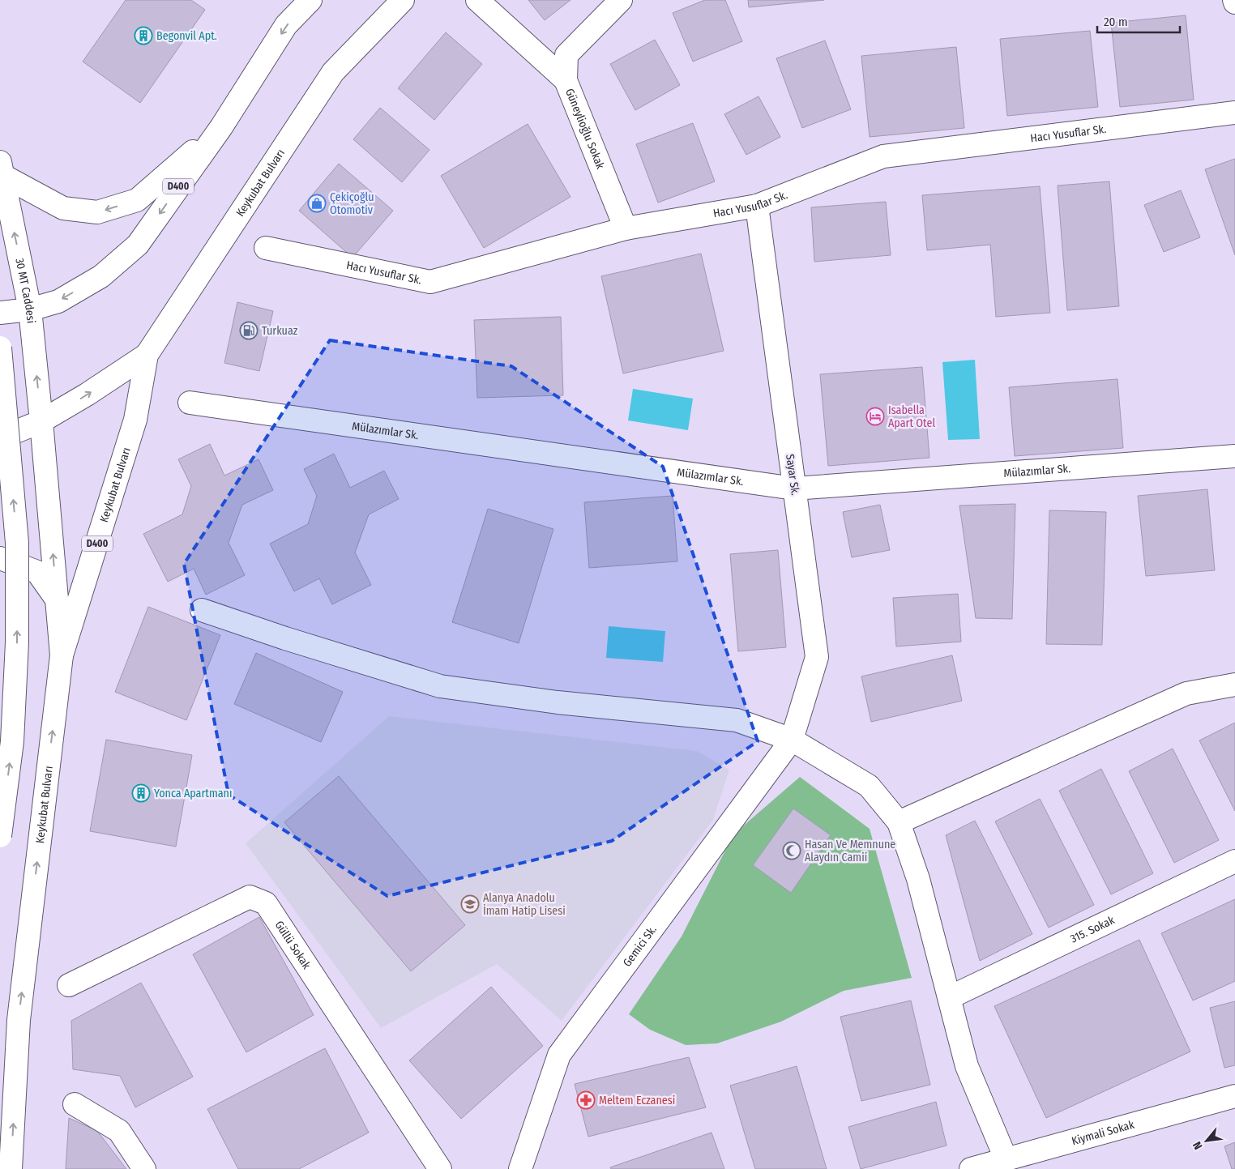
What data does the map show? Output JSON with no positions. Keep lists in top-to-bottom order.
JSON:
{
  "streets": {
    "main road": [
      "Güneylioğlu Sokak",
      "Hacı Yusuflar Sk.",
      "Keykubat Bulvarı",
      "D400",
      "30 MT Caddesi",
      "Mülazımlar Sk.",
      "Sayar Sk.",
      "315. Sokak",
      "Güllü Sokak",
      "Gemici Sk.",
      "Kiymali Sokak"
    ]
  },
  "crossings": [
    ["Güneylioğlu Sokak", "Hacı Yusuflar Sk."],
    ["Hacı Yusuflar Sk.", "Sayar Sk."],
    ["Keykubat Bulvarı", "30 MT Caddesi"],
    ["D400", "30 MT Caddesi"],
    ["Mülazımlar Sk.", "Sayar Sk."],
    ["Sayar Sk.", "Gemici Sk."]
  ],
  "places": {
    "building": ["Begonvil Apt.", "Yonca Apartmanı"],
    "shop": ["Çekiçoğlu Otomotiv"],
    "fuel station": ["Turkuaz"],
    "hotel": ["Isabella Apart Otel"],
    "mosque": ["Hasan Ve Memnune Alaydın Camii"],
    "school or university": ["Alanya Anadolu İmam Hatip Lisesi"],
    "pharmacy": ["Meltem Eczanesi"]
  },
  "scale_bar": "20 m",
  "north": "bottom left"
}
